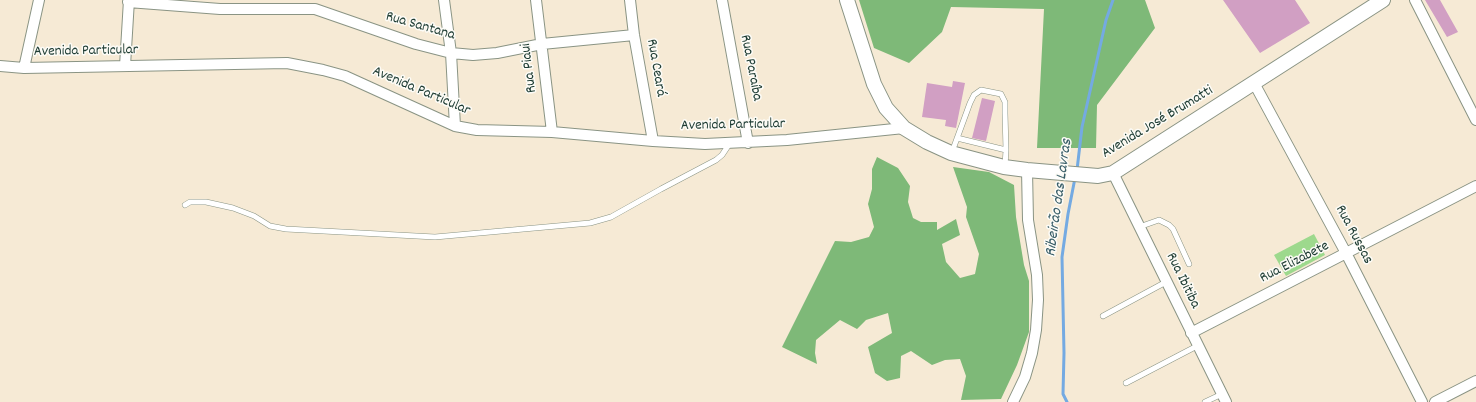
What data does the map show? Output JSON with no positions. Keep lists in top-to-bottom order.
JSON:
{
  "streets": {
    "main road": ["Avenida José Brumatti"],
    "street": [
      "Rua Santana",
      "Avenida Particular",
      "Rua Piaui",
      "Rua Ceará",
      "Rua Paraíba",
      "Rua Russas",
      "Rua Elizabete",
      "Rua Ibitiba"
    ]
  },
  "crossings": [
    ["Rua Santana", "Rua Piaui"],
    ["Rua Santana", "Rua Ceará"],
    ["Avenida Particular", "Rua Piaui"],
    ["Avenida Particular", "Rua Ceará"],
    ["Avenida Particular", "Rua Paraíba"],
    ["Avenida Particular", "Avenida José Brumatti"],
    ["Avenida José Brumatti", "Rua Russas"],
    ["Avenida José Brumatti", "Rua Ibitiba"],
    ["Rua Russas", "Rua Elizabete"],
    ["Rua Elizabete", "Rua Ibitiba"]
  ],
  "water": ["Ribeirão das Lavras"]
}
